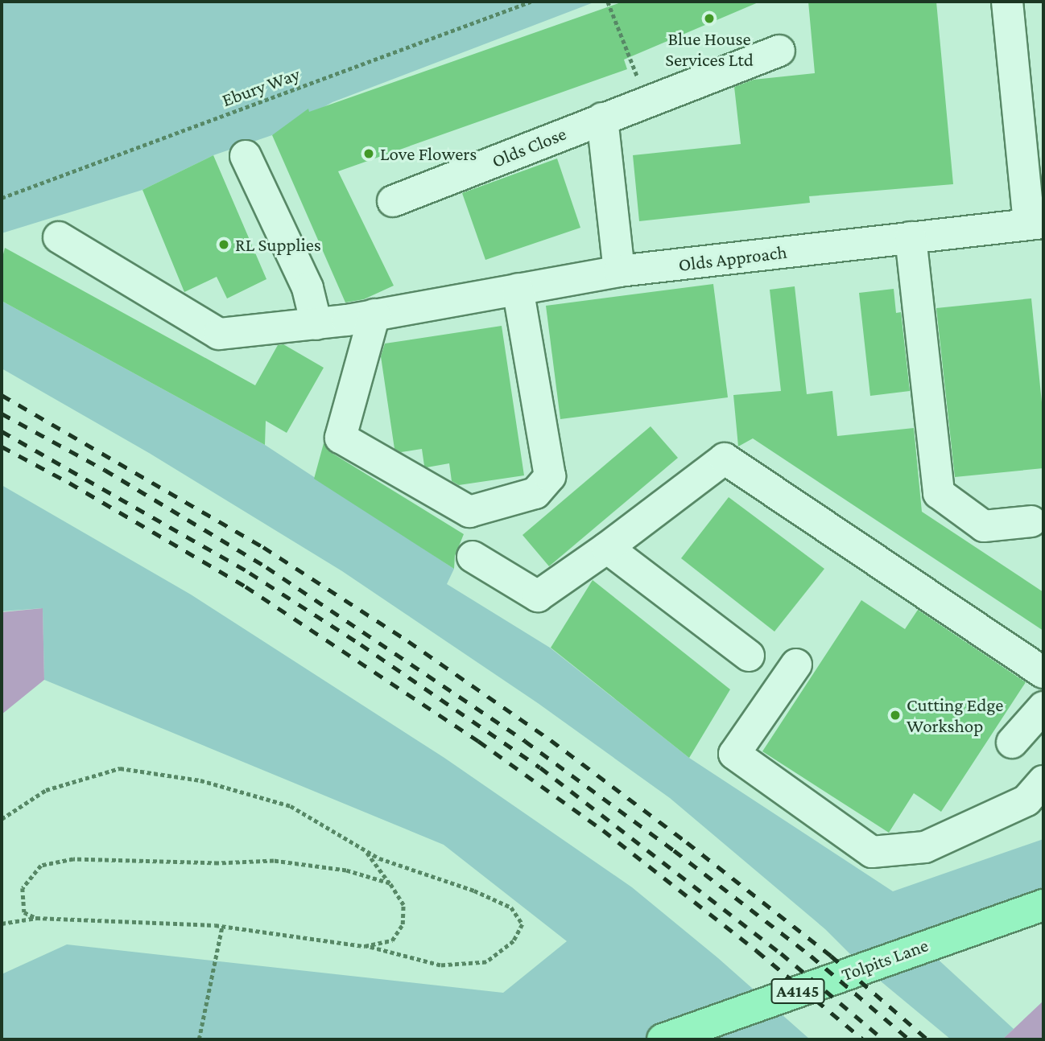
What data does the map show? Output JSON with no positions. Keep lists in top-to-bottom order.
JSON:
{
  "streets": {
    "main road": ["Tolpits Lane", "A4145"],
    "street": ["Olds Close", "Olds Approach"],
    "path": ["Ebury Way"]
  },
  "places": [
    "Blue House Services Ltd",
    "Love Flowers",
    "RL Supplies",
    "Cutting Edge Workshop"
  ]
}
